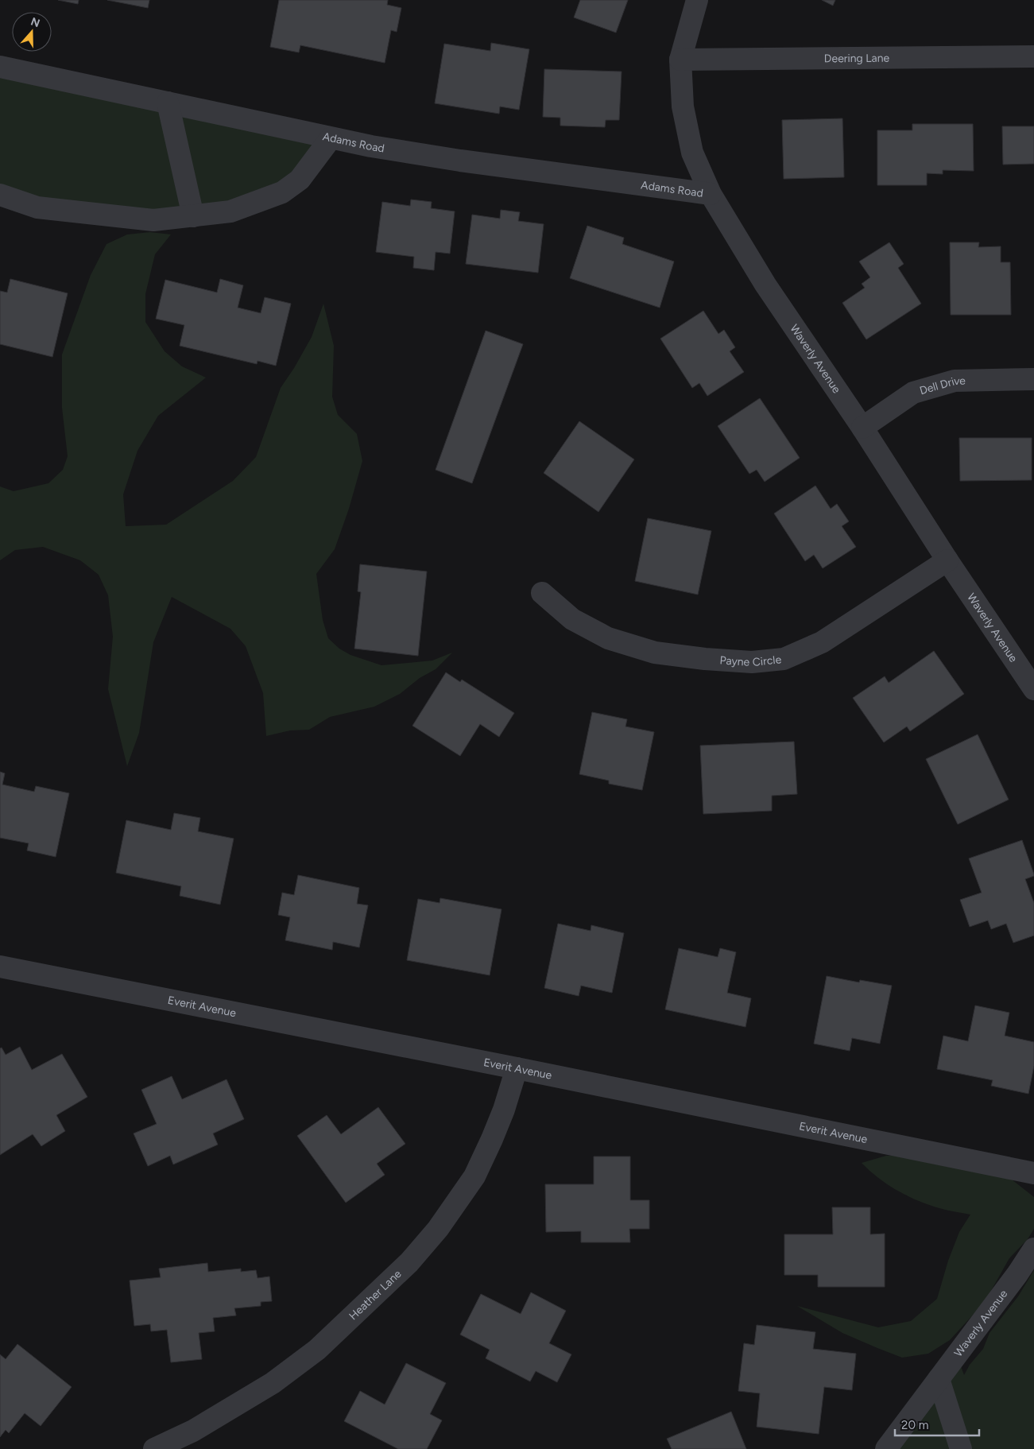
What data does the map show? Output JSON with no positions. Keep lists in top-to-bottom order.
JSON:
{
  "streets": {
    "street": [
      "Deering Lane",
      "Adams Road",
      "Waverly Avenue",
      "Dell Drive",
      "Payne Circle",
      "Everit Avenue",
      "Heather Lane"
    ]
  },
  "crossings": [
    ["Deering Lane", "Waverly Avenue"],
    ["Adams Road", "Waverly Avenue"],
    ["Waverly Avenue", "Dell Drive"],
    ["Waverly Avenue", "Payne Circle"],
    ["Everit Avenue", "Heather Lane"]
  ],
  "scale_bar": "20 m",
  "north": "top"
}
